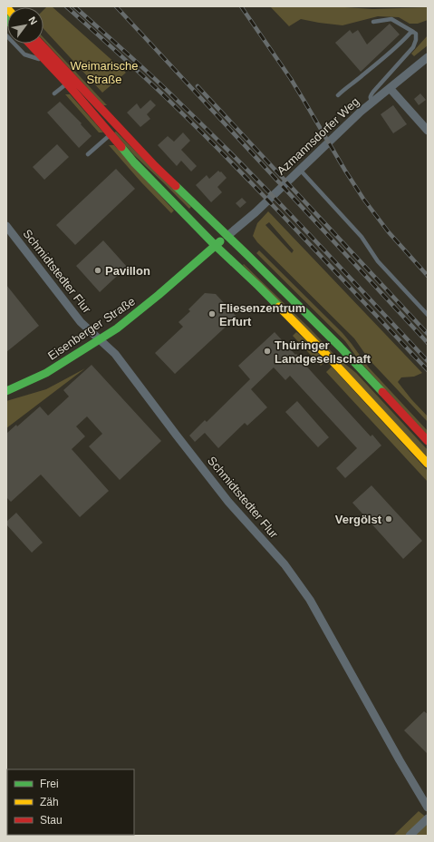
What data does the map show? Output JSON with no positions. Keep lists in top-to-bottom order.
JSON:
{
  "streets": {
    "main road": ["Eisenberger Straße"],
    "street": ["Azmannsdorfer Weg", "Schmidtstedter Flur"]
  },
  "crossings": [
    ["Azmannsdorfer Weg", "Eisenberger Straße"],
    ["Schmidtstedter Flur", "Eisenberger Straße"]
  ],
  "parks": ["Weimarische Straße"],
  "places": [
    "Pavillon",
    "Fliesenzentrum Erfurt",
    "Thüringer Landgesellschaft",
    "Vergölst"
  ],
  "legend": ["Frei", "Zäh", "Stau"],
  "north": "top right"
}
